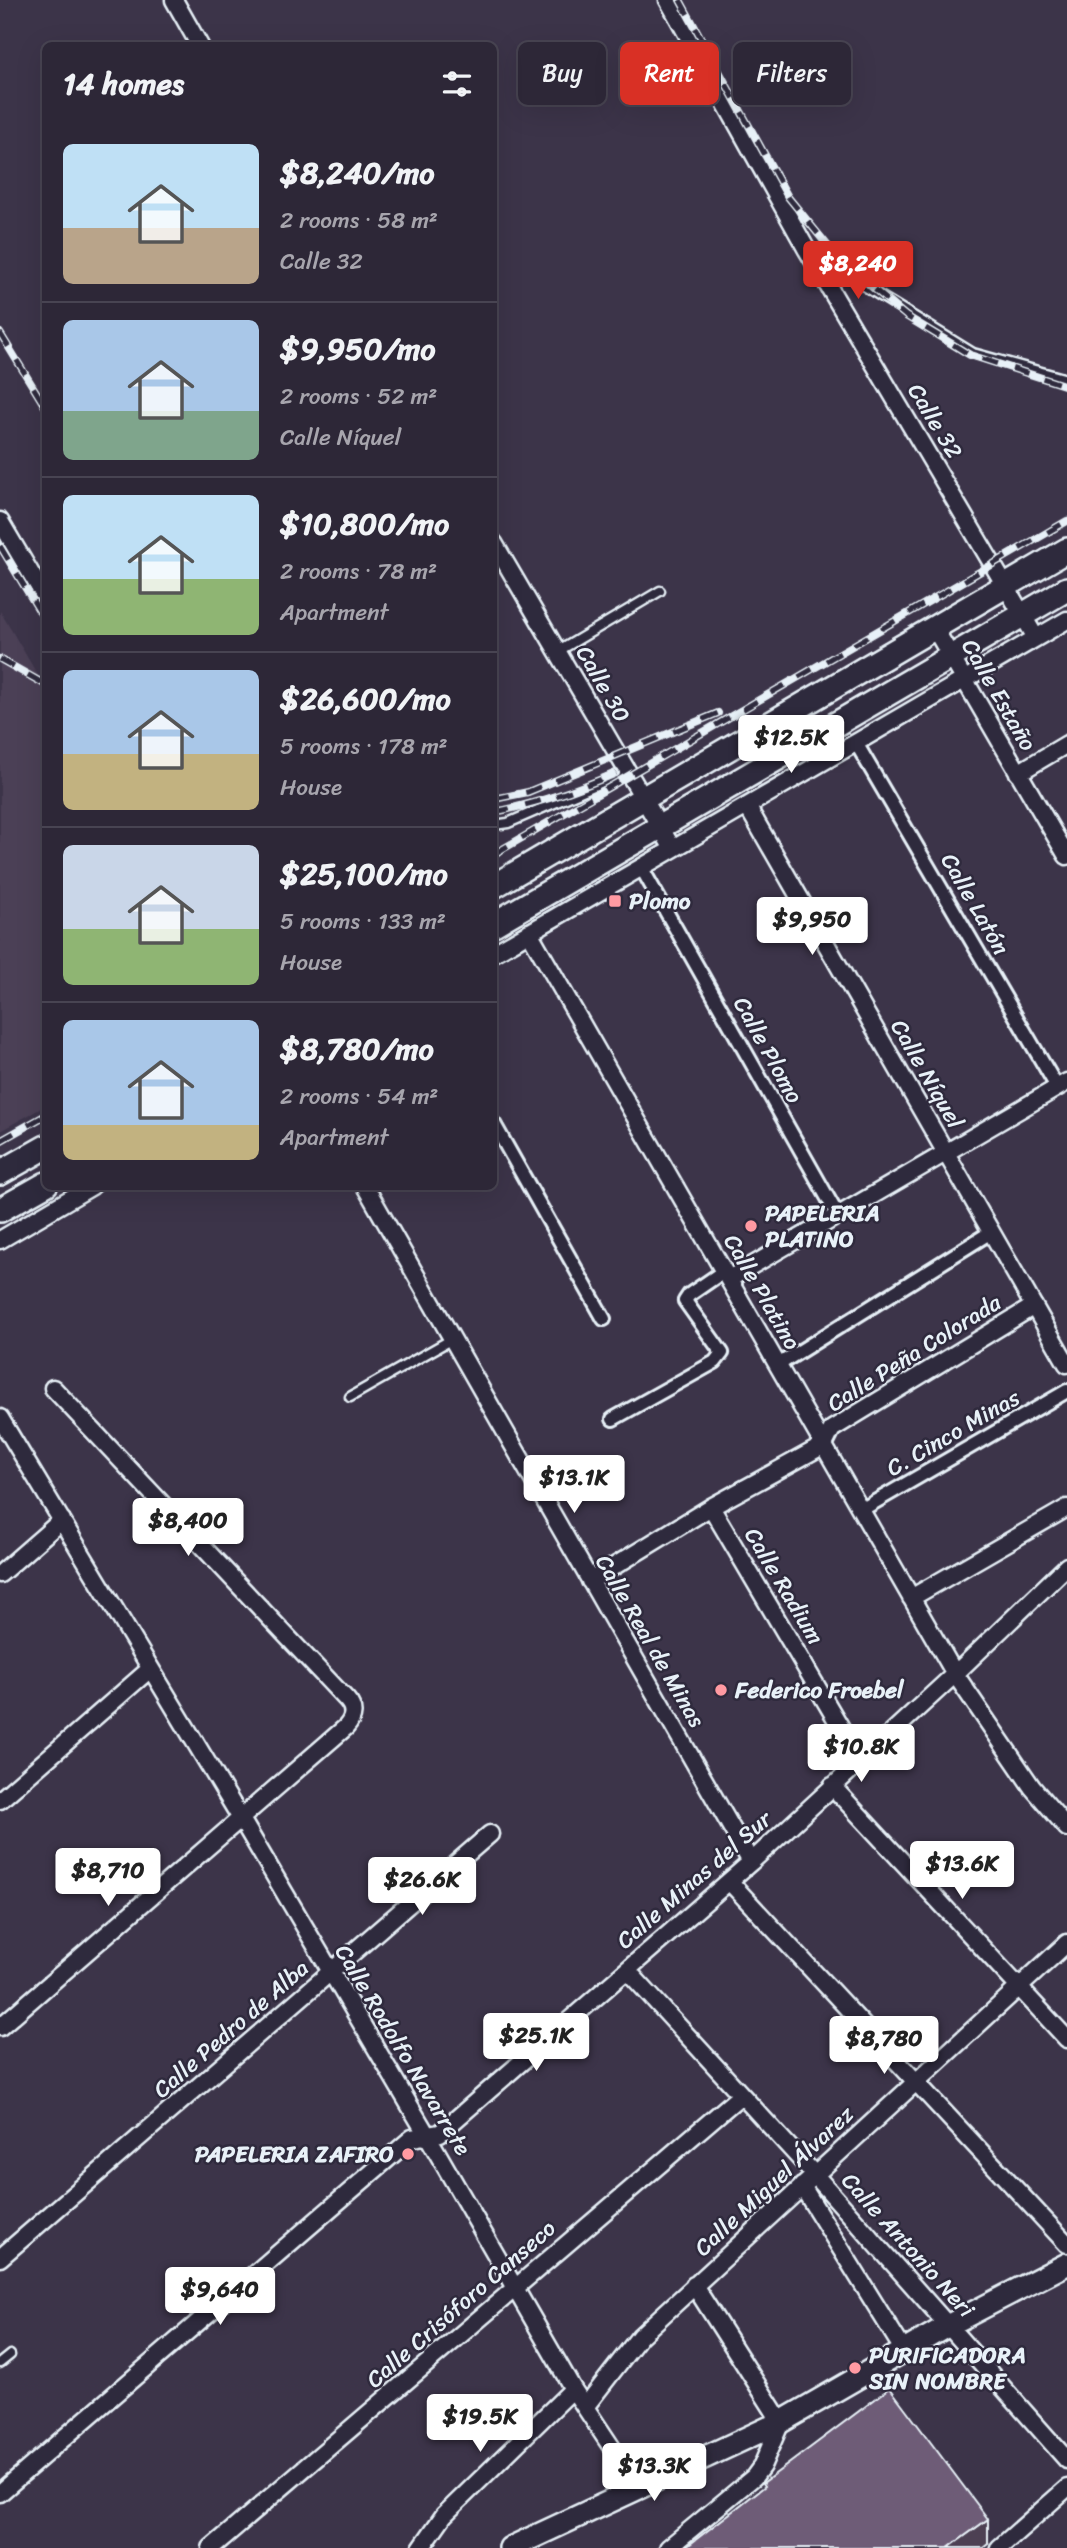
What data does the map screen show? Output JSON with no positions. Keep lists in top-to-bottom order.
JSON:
{
  "streets": {
    "street": [
      "Calle 32",
      "Calle 30",
      "Calle Estaño",
      "Calle Latón",
      "Calle Plomo",
      "Calle Níquel",
      "Calle Platino",
      "Calle Peña Colorada",
      "C. Cinco Minas",
      "Calle Radium",
      "Calle Real de Minas",
      "Calle Minas del Sur",
      "Calle Pedro de Alba",
      "Calle Rodolfo Navarrete",
      "Calle Miguel Álvarez",
      "Calle Antonio Neri",
      "Calle Crisóforo Canseco"
    ]
  },
  "crossings": [
    ["Calle Níquel", "Calle Peña Colorada"],
    ["Calle Platino", "Calle Peña Colorada"],
    ["Calle Platino", "C. Cinco Minas"],
    ["Calle Platino", "Calle Minas del Sur"],
    ["Calle Peña Colorada", "Calle Radium"],
    ["Calle Peña Colorada", "Calle Real de Minas"],
    ["Calle Radium", "Calle Minas del Sur"],
    ["Calle Real de Minas", "Calle Minas del Sur"],
    ["Calle Minas del Sur", "Calle Rodolfo Navarrete"],
    ["Calle Minas del Sur", "Calle Antonio Neri"],
    ["Calle Pedro de Alba", "Calle Rodolfo Navarrete"],
    ["Calle Rodolfo Navarrete", "Calle Miguel Álvarez"],
    ["Calle Rodolfo Navarrete", "Calle Crisóforo Canseco"],
    ["Calle Miguel Álvarez", "Calle Antonio Neri"],
    ["Calle Antonio Neri", "Calle Crisóforo Canseco"]
  ],
  "places": {
    "transit": ["Plomo"],
    "other": [
      "PAPELERIA PLATINO",
      "Federico Froebel",
      "PAPELERIA ZAFIRO",
      "PURIFICADORA SIN NOMBRE"
    ]
  },
  "page": {
    "chip": ["Buy", "Rent", "Filters"],
    "heading": "14 homes",
    "list": [
      {
        "name": "$8,240/mo",
        "note": "2 rooms · 58 m² · Calle 32"
      },
      {
        "name": "$9,950/mo",
        "note": "2 rooms · 52 m² · Calle Níquel"
      },
      {
        "name": "$10,800/mo",
        "note": "2 rooms · 78 m² · Apartment"
      },
      {
        "name": "$26,600/mo",
        "note": "5 rooms · 178 m² · House"
      },
      {
        "name": "$25,100/mo",
        "note": "5 rooms · 133 m² · House"
      },
      {
        "name": "$8,780/mo",
        "note": "2 rooms · 54 m² · Apartment"
      }
    ],
    "price": [
      "$8,240",
      "$12.5K",
      "$9,950",
      "$13.1K",
      "$8,400",
      "$10.8K",
      "$13.6K",
      "$8,710",
      "$26.6K",
      "$25.1K",
      "$8,780",
      "$9,640",
      "$19.5K",
      "$13.3K"
    ]
  }
}
